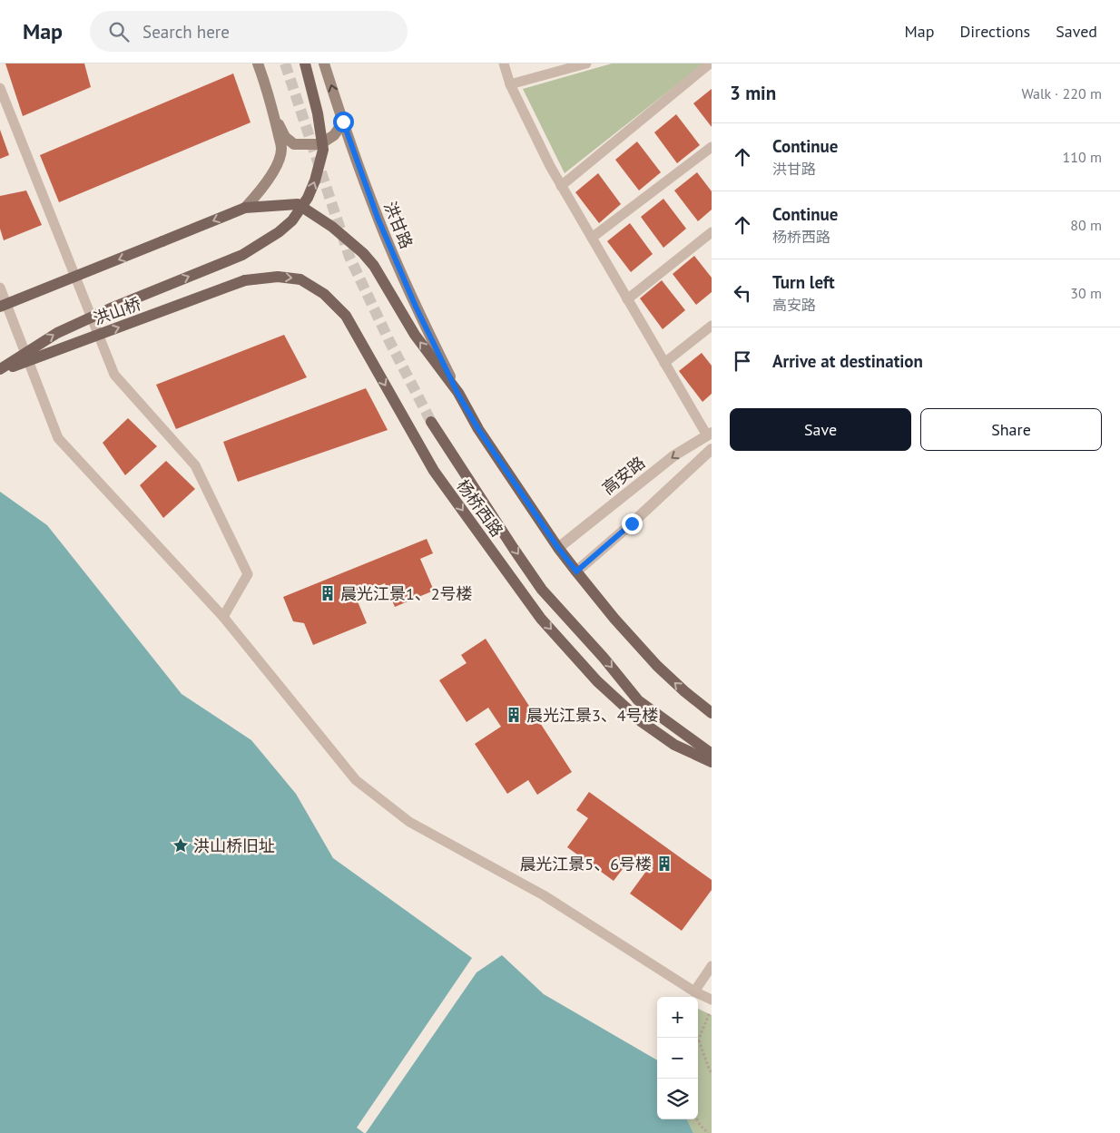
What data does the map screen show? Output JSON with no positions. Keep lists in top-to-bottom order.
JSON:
{
  "streets": {
    "main road": ["洪甘路", "洪山桥", "杨桥西路"],
    "street": ["高安路"]
  },
  "crossings": [
    ["洪山桥", "杨桥西路"]
  ],
  "places": {
    "building": ["晨光江景1、2号楼", "晨光江景3、4号楼", "晨光江景5、6号楼"],
    "place": ["洪山桥旧址"]
  },
  "page": {
    "header": "Map",
    "search": "Search here",
    "nav": ["Map", "Directions", "Saved"],
    "heading": ["3 min", "Walk · 220 m"],
    "list": [
      ["Continue", "洪甘路", "110 m"],
      ["Continue", "杨桥西路", "80 m"],
      ["Turn left", "高安路", "30 m"],
      "Arrive at destination"
    ],
    "buttons": ["Save", "Share"],
    "map_buttons": ["+", "−"]
  }
}
